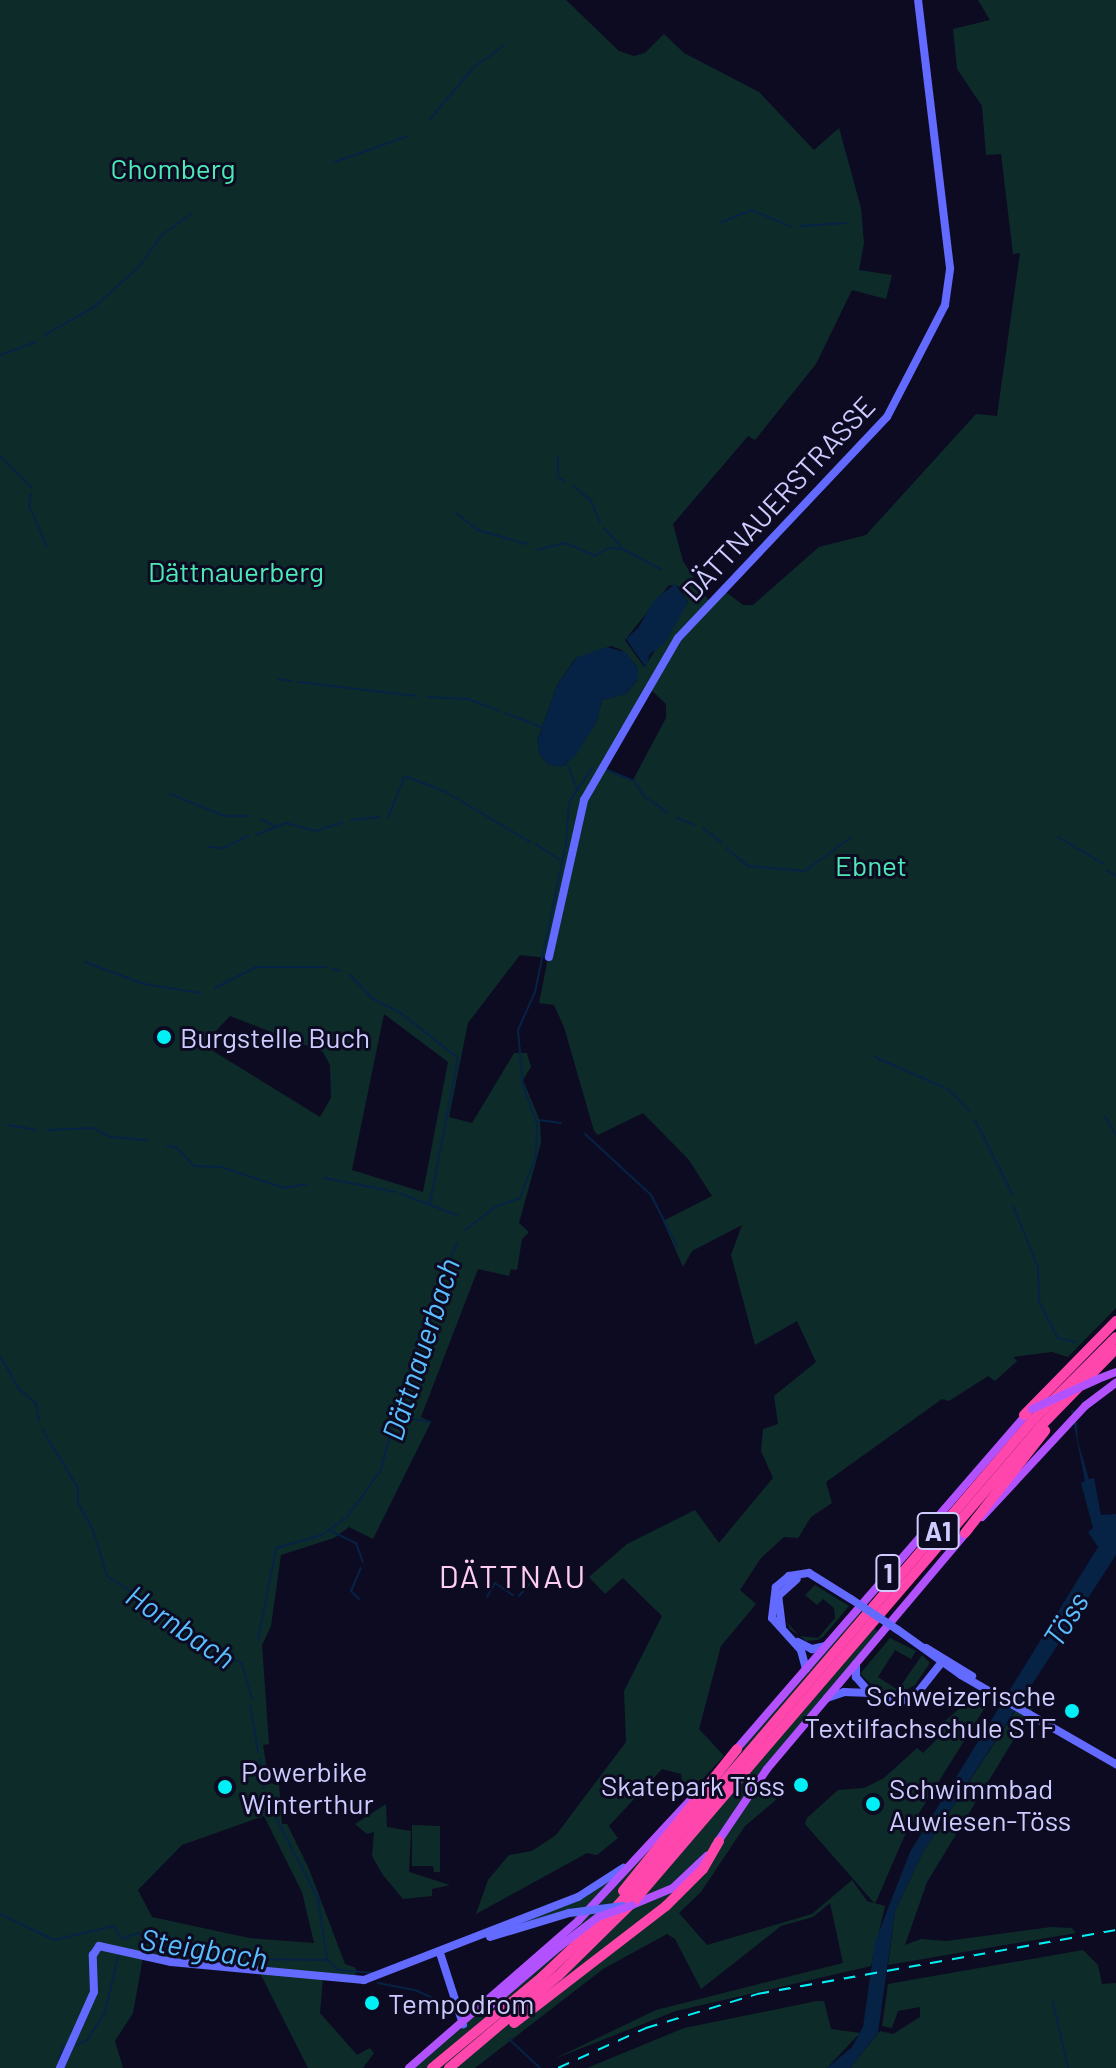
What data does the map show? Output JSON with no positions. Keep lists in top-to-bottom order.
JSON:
{
  "streets": {
    "highway": ["A1"],
    "main road": ["DÄTTNAUERSTRASSE", "1"]
  },
  "crossings": [
    ["A1", "1"]
  ],
  "districts": ["DÄTTNAU"],
  "water": [
    "Dättnauerbach",
    "Töss",
    "Hornbach",
    "Steigbach"
  ],
  "parks": ["Chomberg", "Dättnauerberg", "Ebnet"],
  "places": [
    "Burgstelle Buch",
    "Schweizerische Textilfachschule STF",
    "Skatepark Töss",
    "Powerbike Winterthur",
    "Schwimmbad Auwiesen-Töss",
    "Tempodrom"
  ]
}
